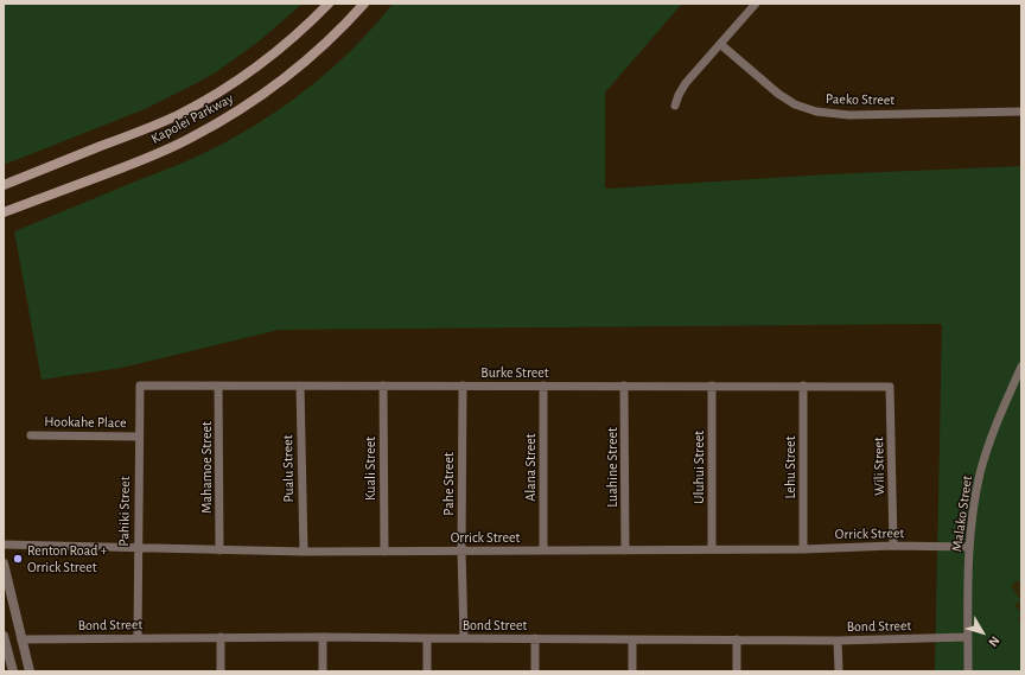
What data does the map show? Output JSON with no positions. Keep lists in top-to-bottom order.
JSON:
{
  "streets": {
    "main road": ["Kapolei Parkway"],
    "street": [
      "Paeko Street",
      "Burke Street",
      "Hookahe Place",
      "Wili Street",
      "Mahamoe Street",
      "Alana Street",
      "Luahine Street",
      "Uluhui Street",
      "Lehu Street",
      "Pualu Street",
      "Kuali Street",
      "Pahe Street",
      "Pahiki Street",
      "Malako Street",
      "Orrick Street",
      "Bond Street"
    ]
  },
  "crossings": [
    ["Burke Street", "Wili Street"],
    ["Burke Street", "Mahamoe Street"],
    ["Burke Street", "Alana Street"],
    ["Burke Street", "Luahine Street"],
    ["Burke Street", "Uluhui Street"],
    ["Burke Street", "Lehu Street"],
    ["Burke Street", "Pualu Street"],
    ["Burke Street", "Kuali Street"],
    ["Burke Street", "Pahe Street"],
    ["Burke Street", "Pahiki Street"],
    ["Hookahe Place", "Pahiki Street"],
    ["Wili Street", "Orrick Street"],
    ["Mahamoe Street", "Orrick Street"],
    ["Alana Street", "Orrick Street"],
    ["Luahine Street", "Orrick Street"],
    ["Uluhui Street", "Orrick Street"],
    ["Lehu Street", "Orrick Street"],
    ["Pualu Street", "Orrick Street"],
    ["Kuali Street", "Orrick Street"],
    ["Pahe Street", "Orrick Street"],
    ["Pahe Street", "Bond Street"],
    ["Pahiki Street", "Orrick Street"],
    ["Pahiki Street", "Bond Street"],
    ["Malako Street", "Orrick Street"],
    ["Malako Street", "Bond Street"]
  ],
  "places": ["Renton Road + Orrick Street"],
  "north": "bottom right"
}
